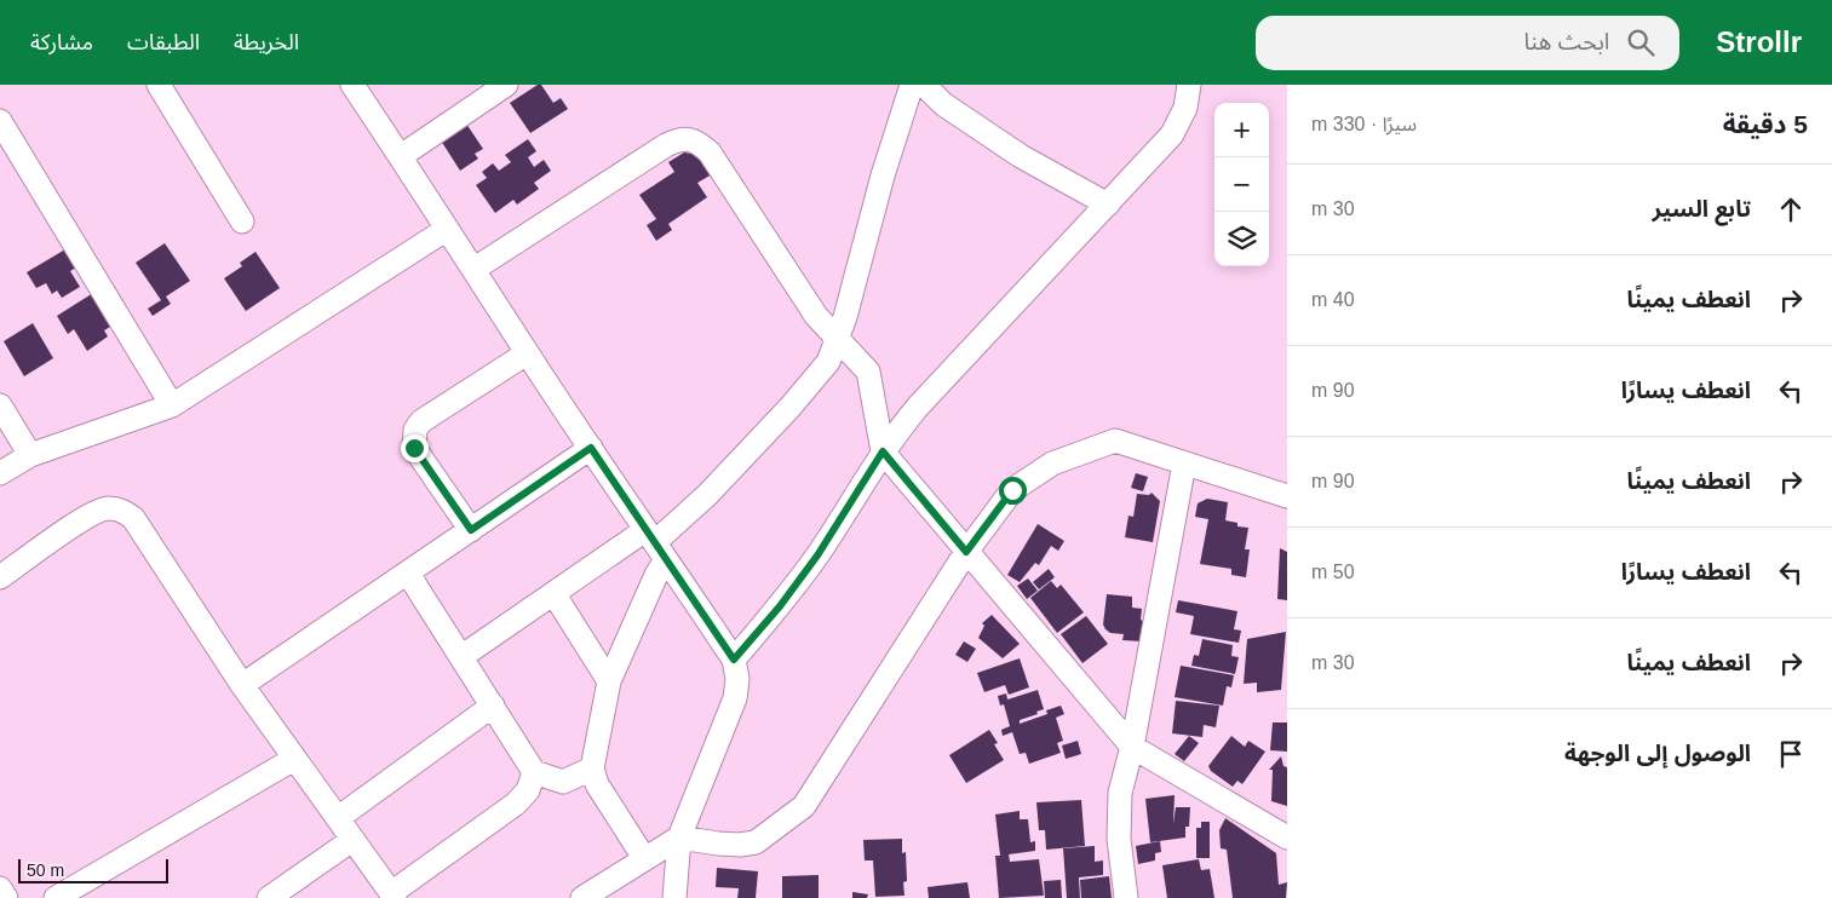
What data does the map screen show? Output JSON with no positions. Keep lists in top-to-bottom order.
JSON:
{
  "scale_bar": "50 m",
  "page": {
    "header": "Strollr",
    "search": "ابحث هنا",
    "nav": ["الخريطة", "الطبقات", "مشاركة"],
    "heading": ["5 دقيقة", "سيرًا · 330 m"],
    "map_buttons": ["+", "−"],
    "list": [
      ["تابع السير", "30 m"],
      ["انعطف يمينًا", "40 m"],
      ["انعطف يسارًا", "90 m"],
      ["انعطف يمينًا", "90 m"],
      ["انعطف يسارًا", "50 m"],
      ["انعطف يمينًا", "30 m"],
      "الوصول إلى الوجهة"
    ],
    "scale": "50 m"
  }
}
